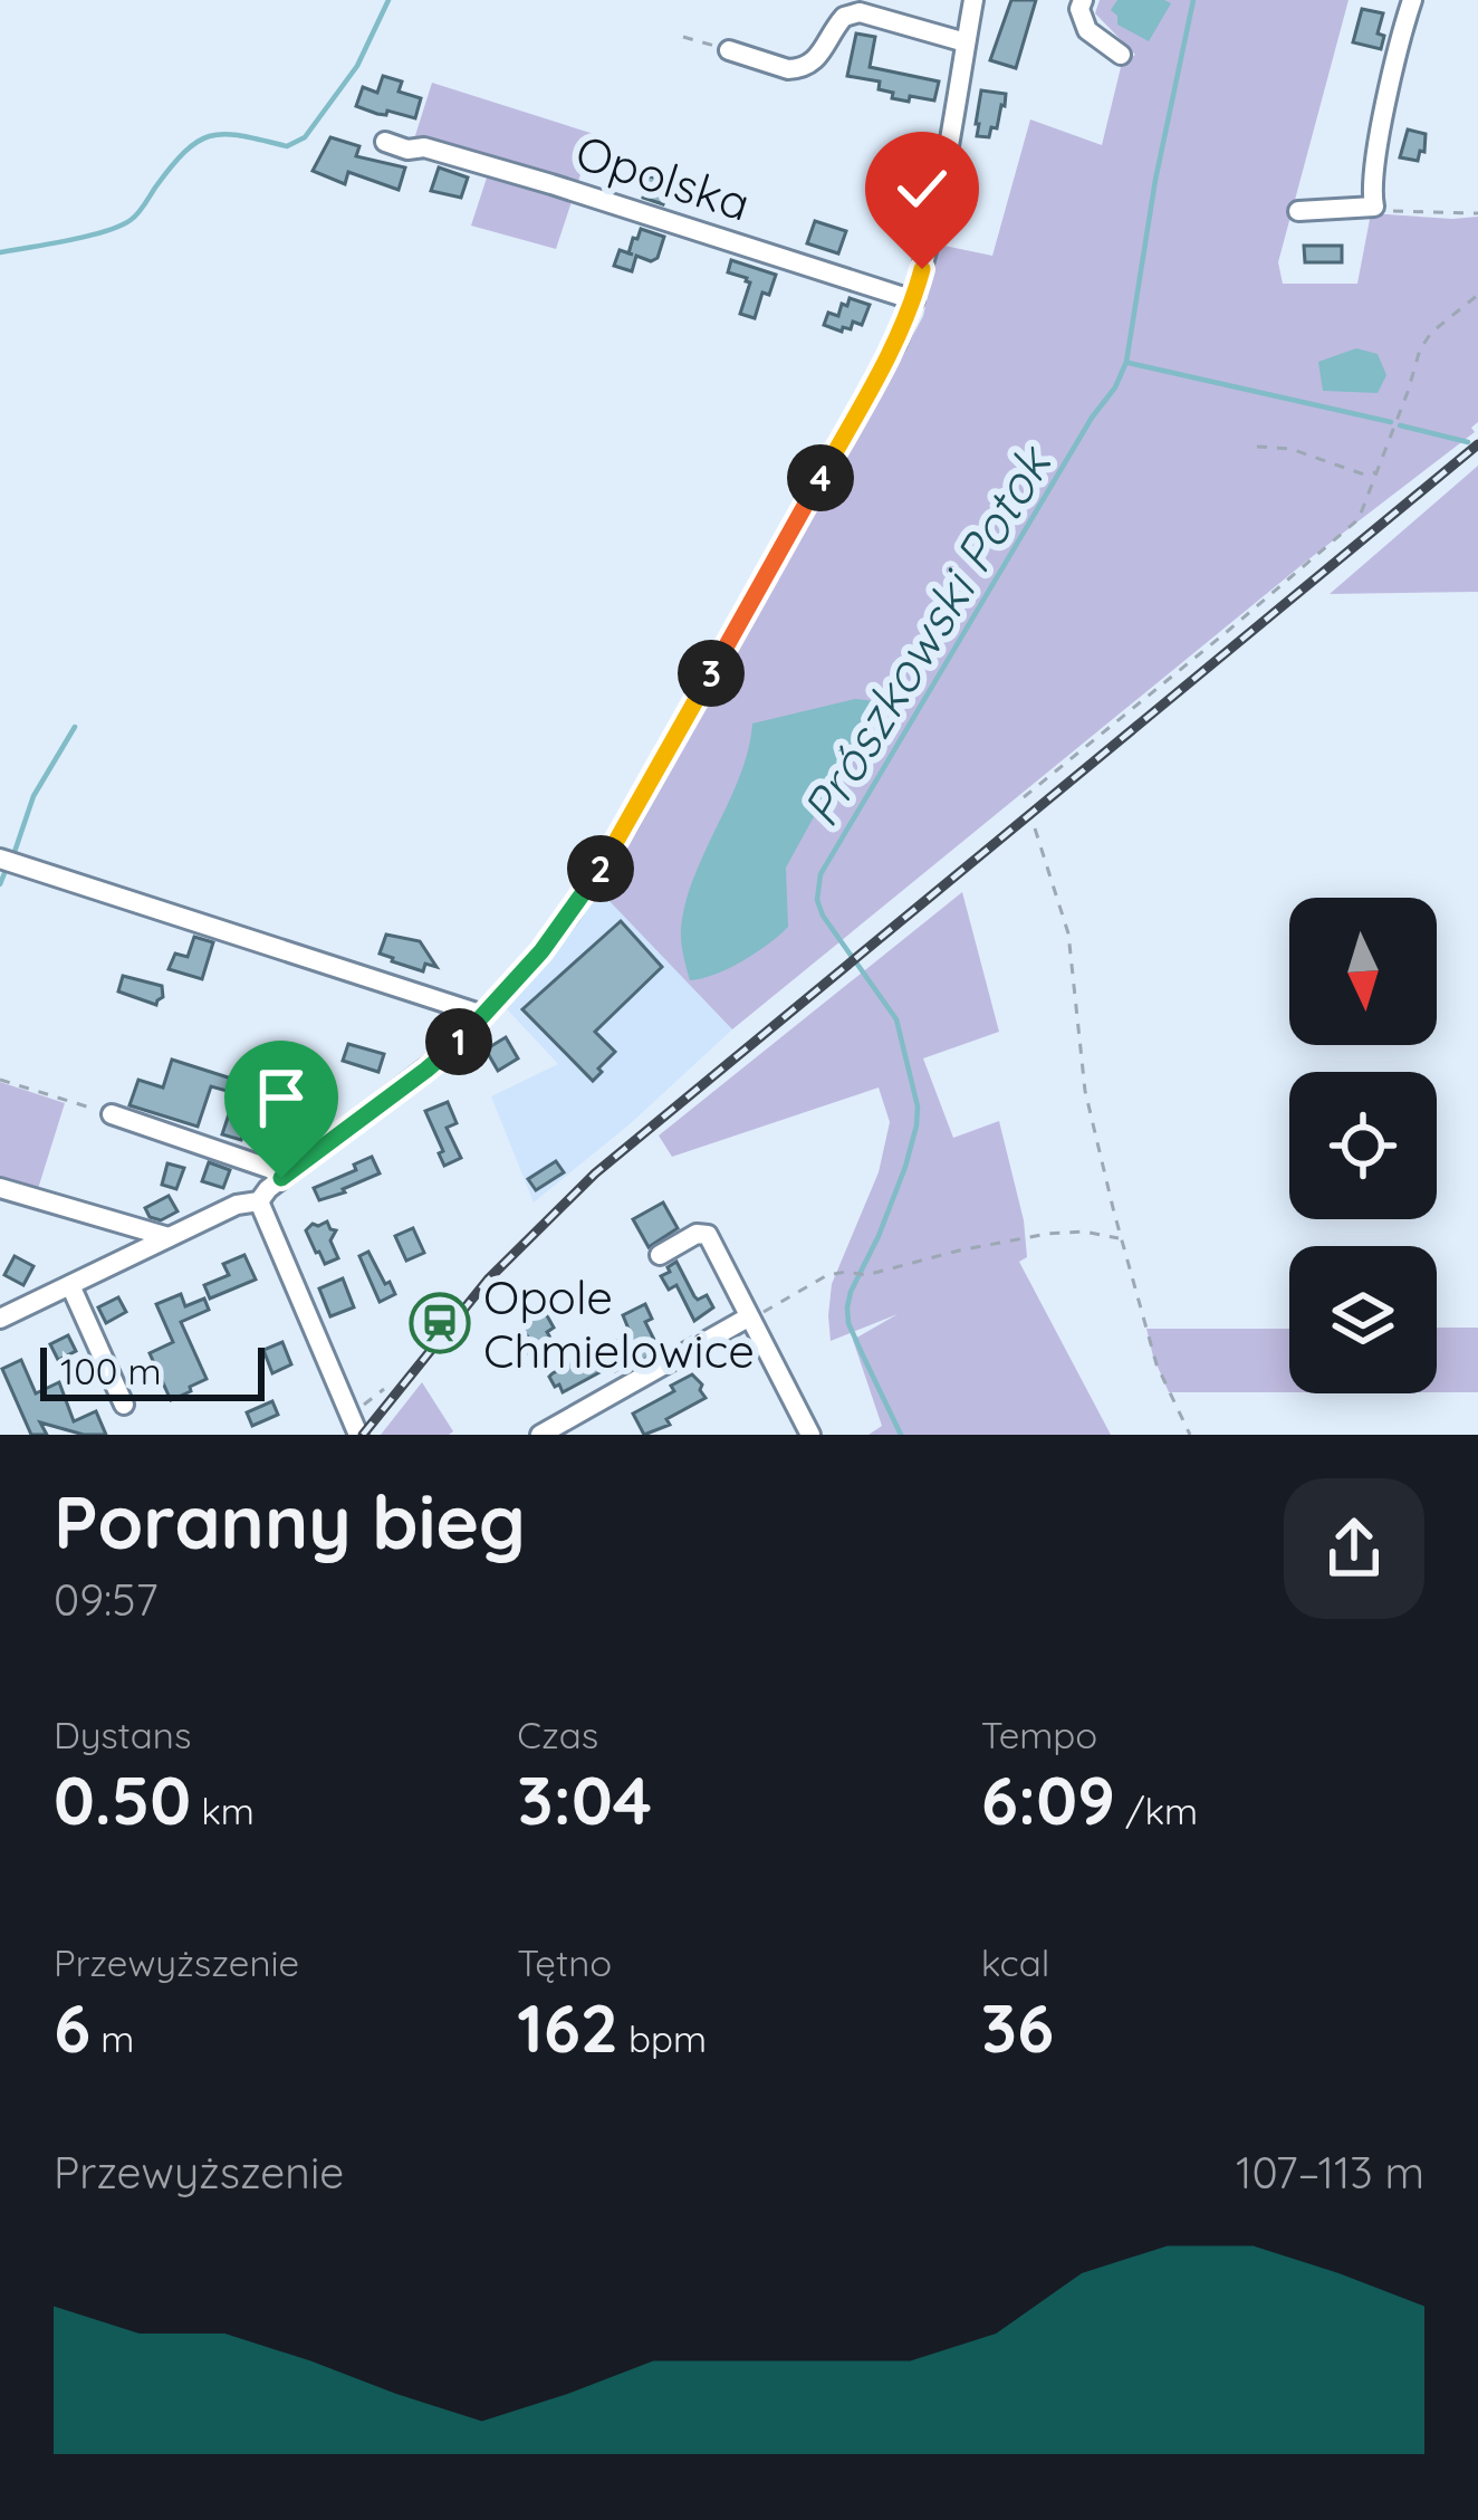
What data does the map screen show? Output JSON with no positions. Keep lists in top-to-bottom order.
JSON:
{
  "streets": {
    "street": ["Opolska"]
  },
  "water": ["Prószkowski Potok"],
  "places": {
    "station": ["Opole Chmielowice"]
  },
  "scale_bar": "100 m",
  "north": "bottom",
  "page": {
    "pins": [
      "4",
      "3",
      "2",
      "1"
    ],
    "scale": "100 m",
    "heading": ["Poranny bieg", "09:57"],
    "stats": [
      ["Dystans", "0.50 km"],
      ["Czas", "3:04"],
      ["Tempo", "6:09 /km"],
      ["Przewyższenie", "6 m"],
      ["Tętno", "162 bpm"],
      ["kcal", "36"]
    ],
    "chart": ["Przewyższenie", "107–113 m"]
  }
}
